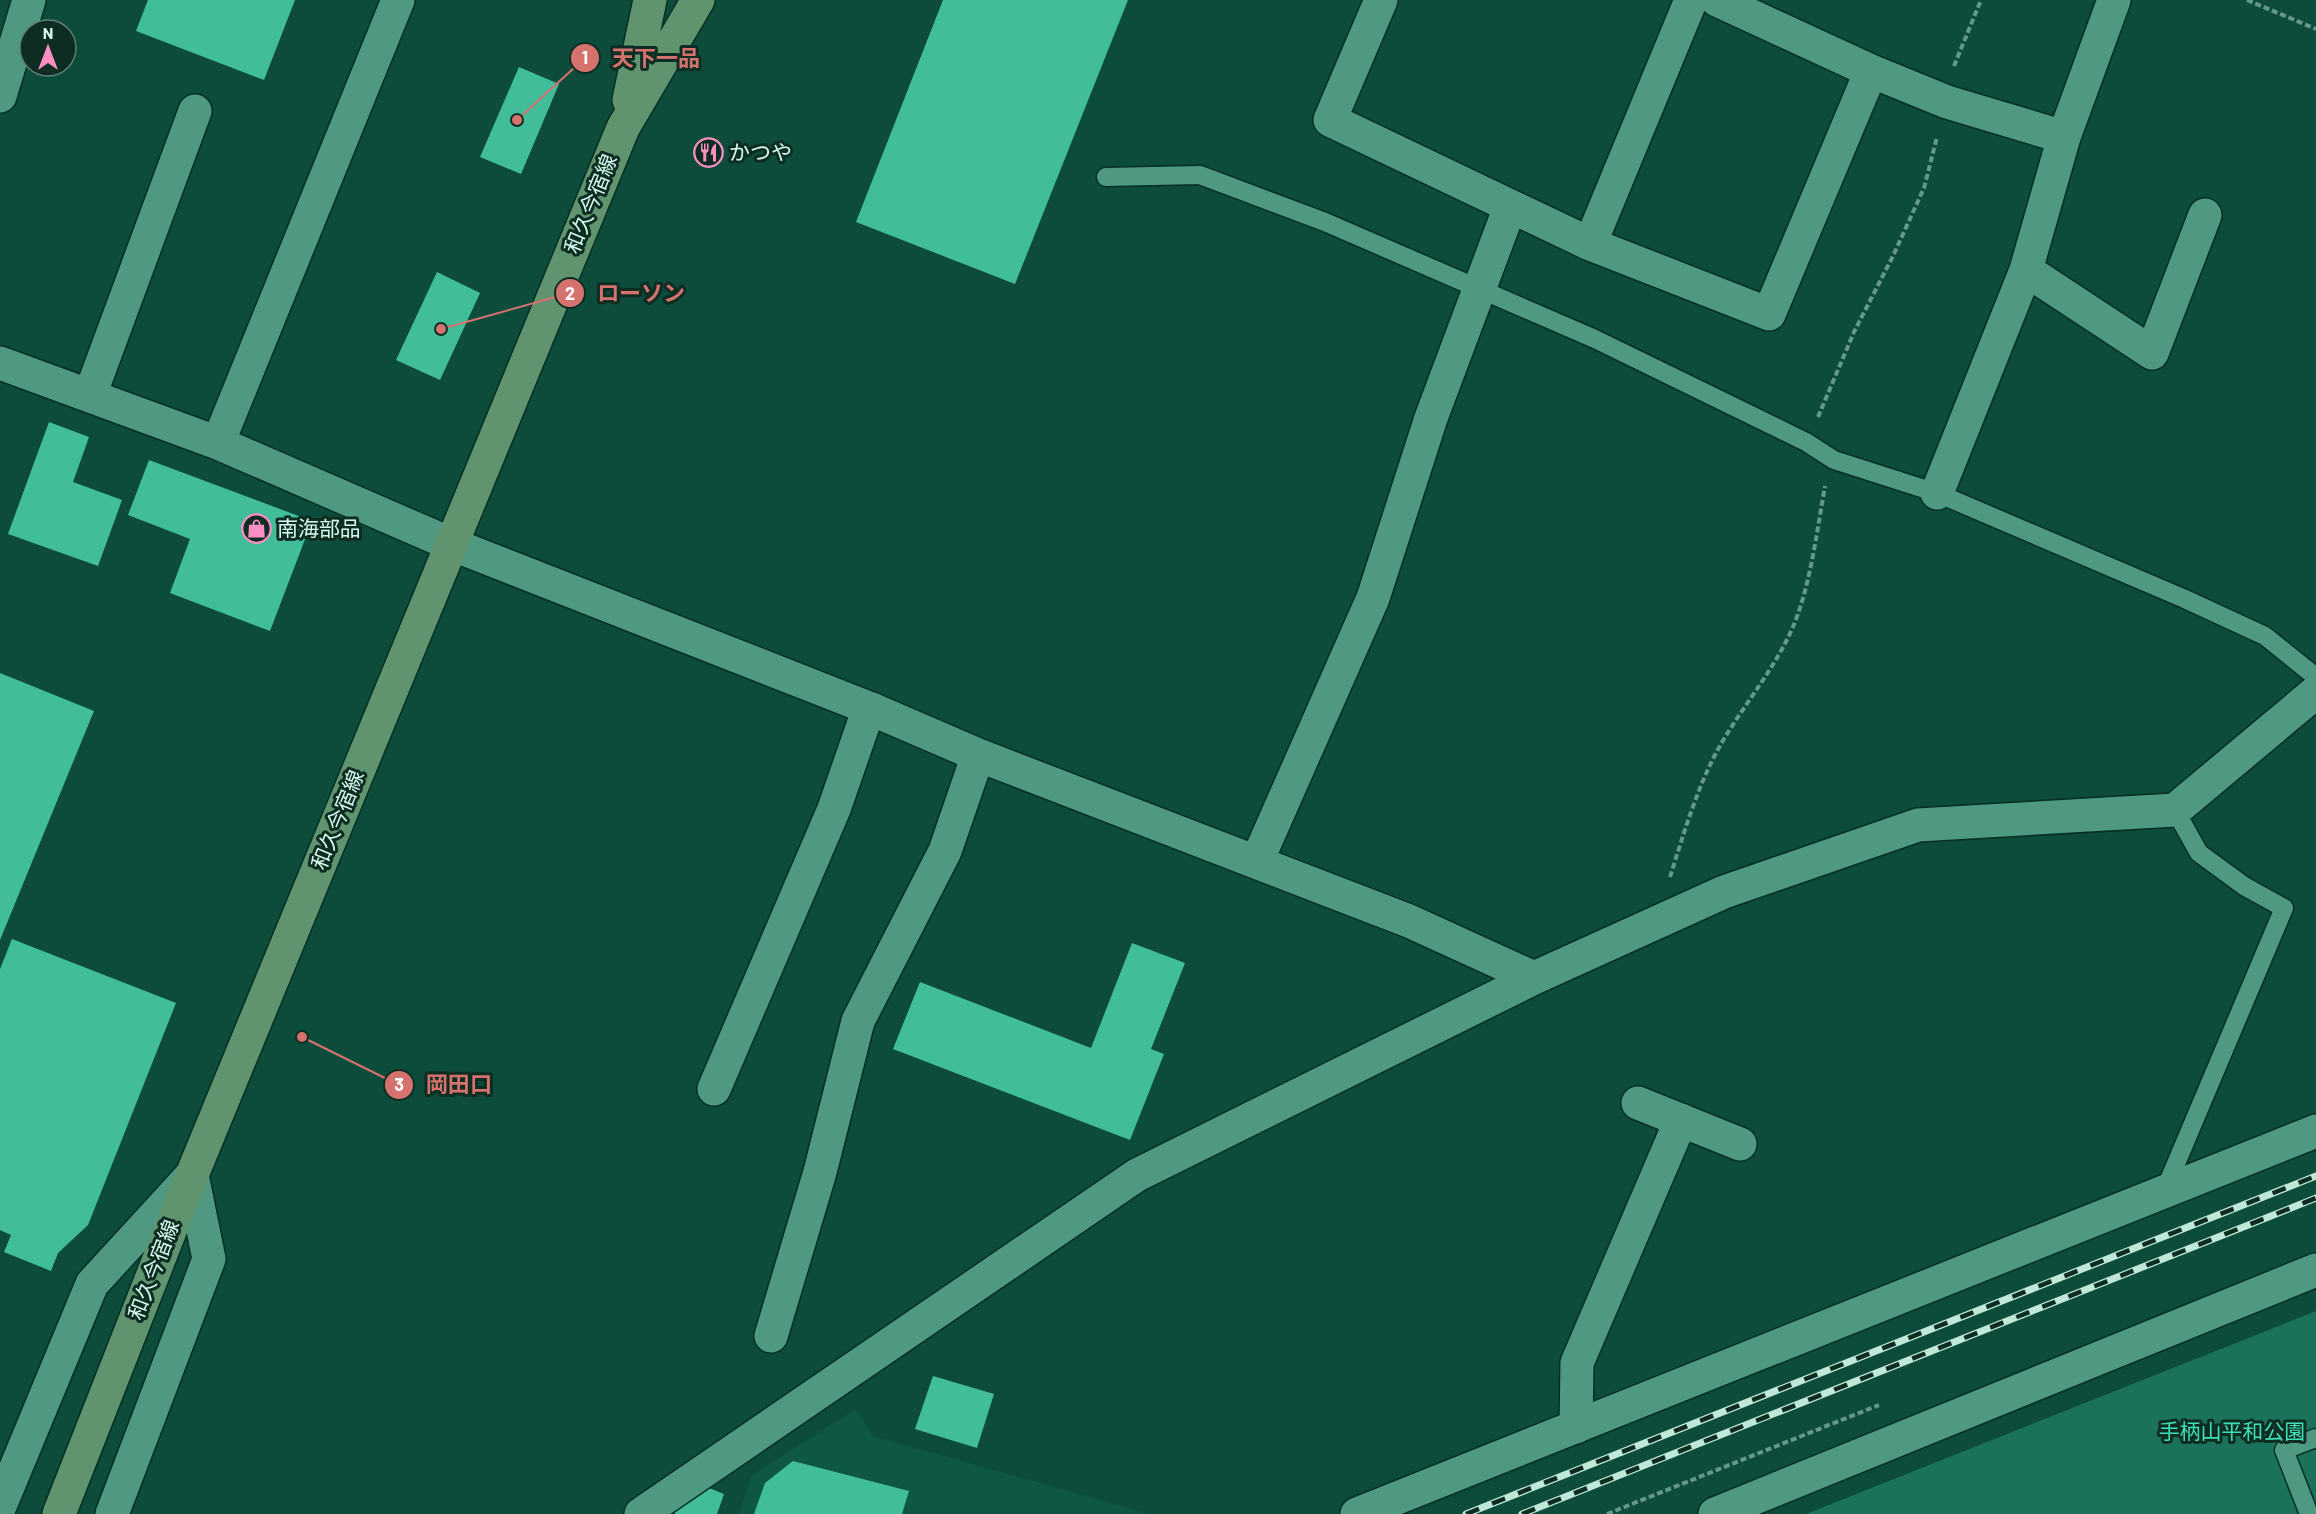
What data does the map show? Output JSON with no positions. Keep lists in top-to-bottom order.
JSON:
{
  "streets": {
    "main road": ["和久今宿線"]
  },
  "parks": ["手柄山平和公園"],
  "places": {
    "other": ["天下一品", "ローソン", "岡田口"],
    "restaurant": ["かつや"],
    "shop": ["南海部品"]
  },
  "north": "top"
}
